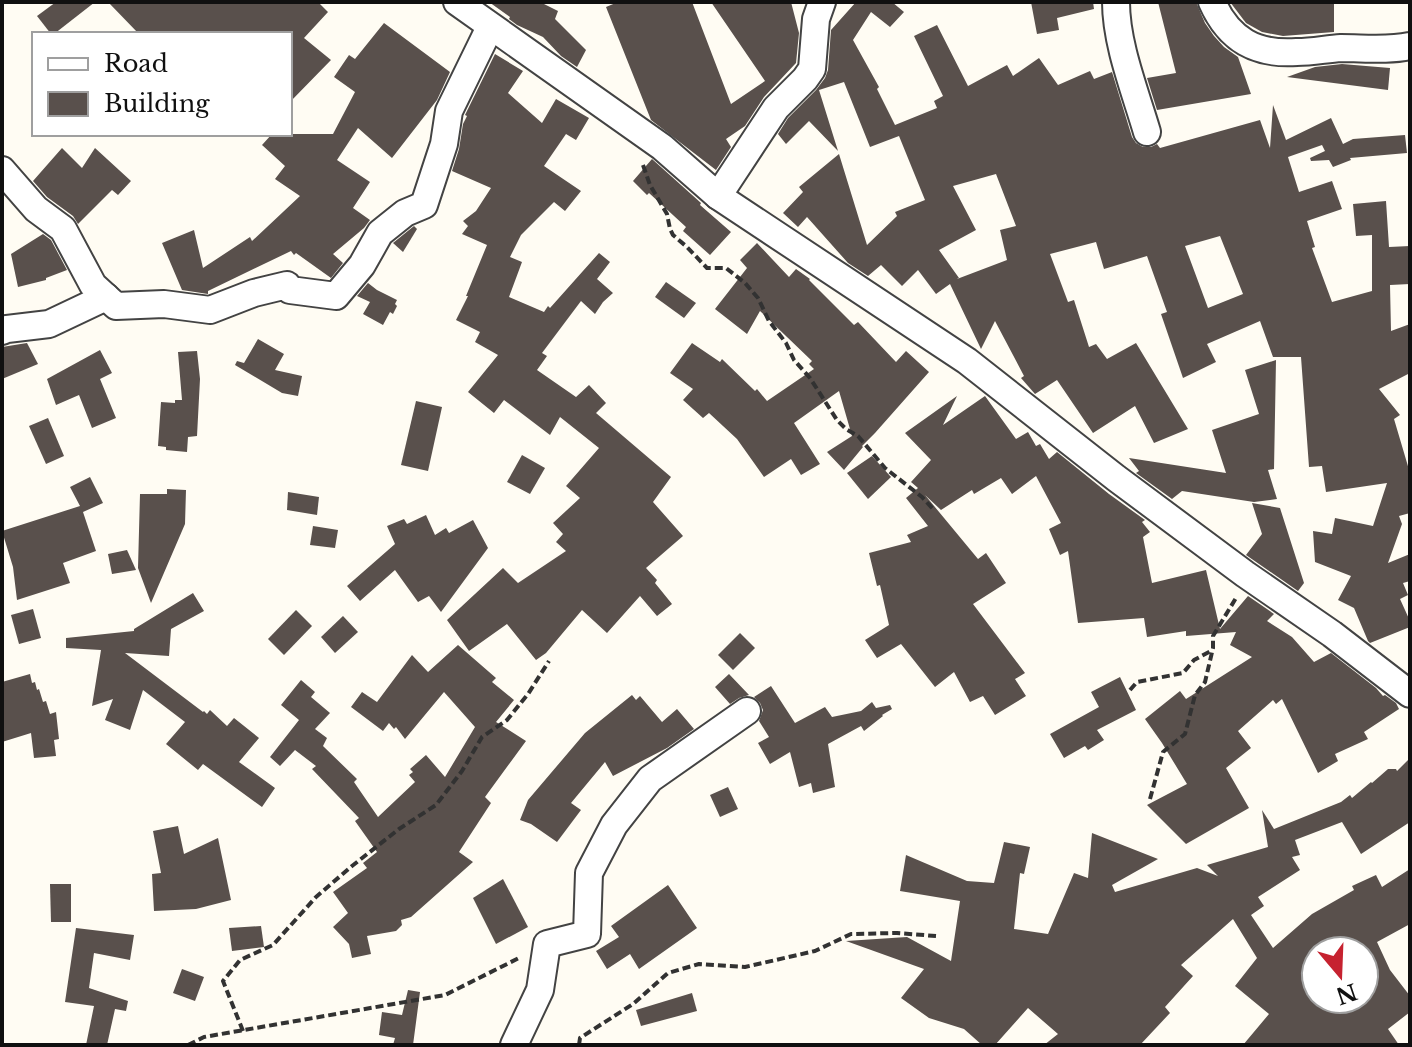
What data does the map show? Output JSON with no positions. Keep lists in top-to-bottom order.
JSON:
{
  "legend": ["Road", "Building"],
  "north": "bottom"
}
